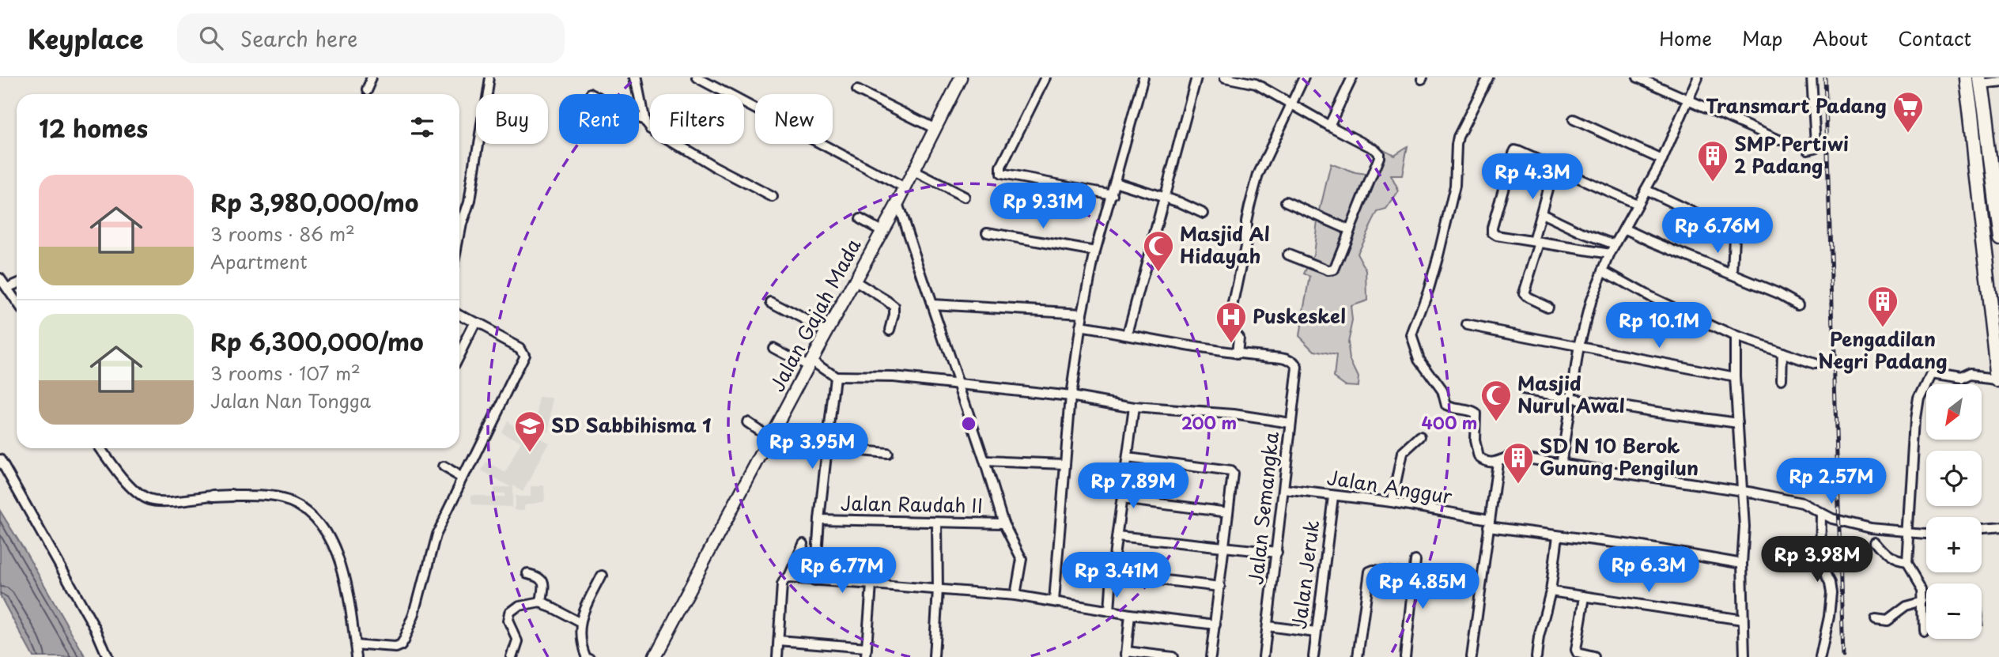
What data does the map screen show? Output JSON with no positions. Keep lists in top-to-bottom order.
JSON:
{
  "streets": {
    "main road": ["Jalan Gajah Mada"],
    "street": [
      "Jalan Anggur",
      "Jalan Raudah II",
      "Jalan Semangka",
      "Jalan Jeruk"
    ]
  },
  "crossings": [
    ["Jalan Anggur", "Jalan Semangka"],
    ["Jalan Anggur", "Jalan Jeruk"]
  ],
  "places": {
    "supermarket": ["Transmart Padang"],
    "building": ["SMP Pertiwi 2 Padang", "Pengadilan Negri Padang", "SD N 10 Berok Gunung Pengilun"],
    "mosque": ["Masjid Al Hidayah", "Masjid Nurul Awal"],
    "hospital": ["Puskeskel"],
    "school or university": ["SD Sabbihisma 1"]
  },
  "north": "bottom left",
  "page": {
    "header": "Keyplace",
    "search": "Search here",
    "nav": [
      "Home",
      "Map",
      "About",
      "Contact"
    ],
    "chip": [
      "Buy",
      "Rent",
      "Filters",
      "New"
    ],
    "heading": "12 homes",
    "price": [
      "Rp 4.3M",
      "Rp 9.31M",
      "Rp 6.76M",
      "Rp 10.1M",
      "Rp 3.95M",
      "Rp 2.57M",
      "Rp 7.89M",
      "Rp 3.98M",
      "Rp 6.3M",
      "Rp 6.77M",
      "Rp 3.41M",
      "Rp 4.85M"
    ],
    "list": [
      {
        "name": "Rp 3,980,000/mo",
        "note": "3 rooms · 86 m² · Apartment"
      },
      {
        "name": "Rp 6,300,000/mo",
        "note": "3 rooms · 107 m² · Jalan Nan Tongga"
      }
    ],
    "map_buttons": ["+", "−"]
  },
  "rings": ["200 m", "400 m"]
}
